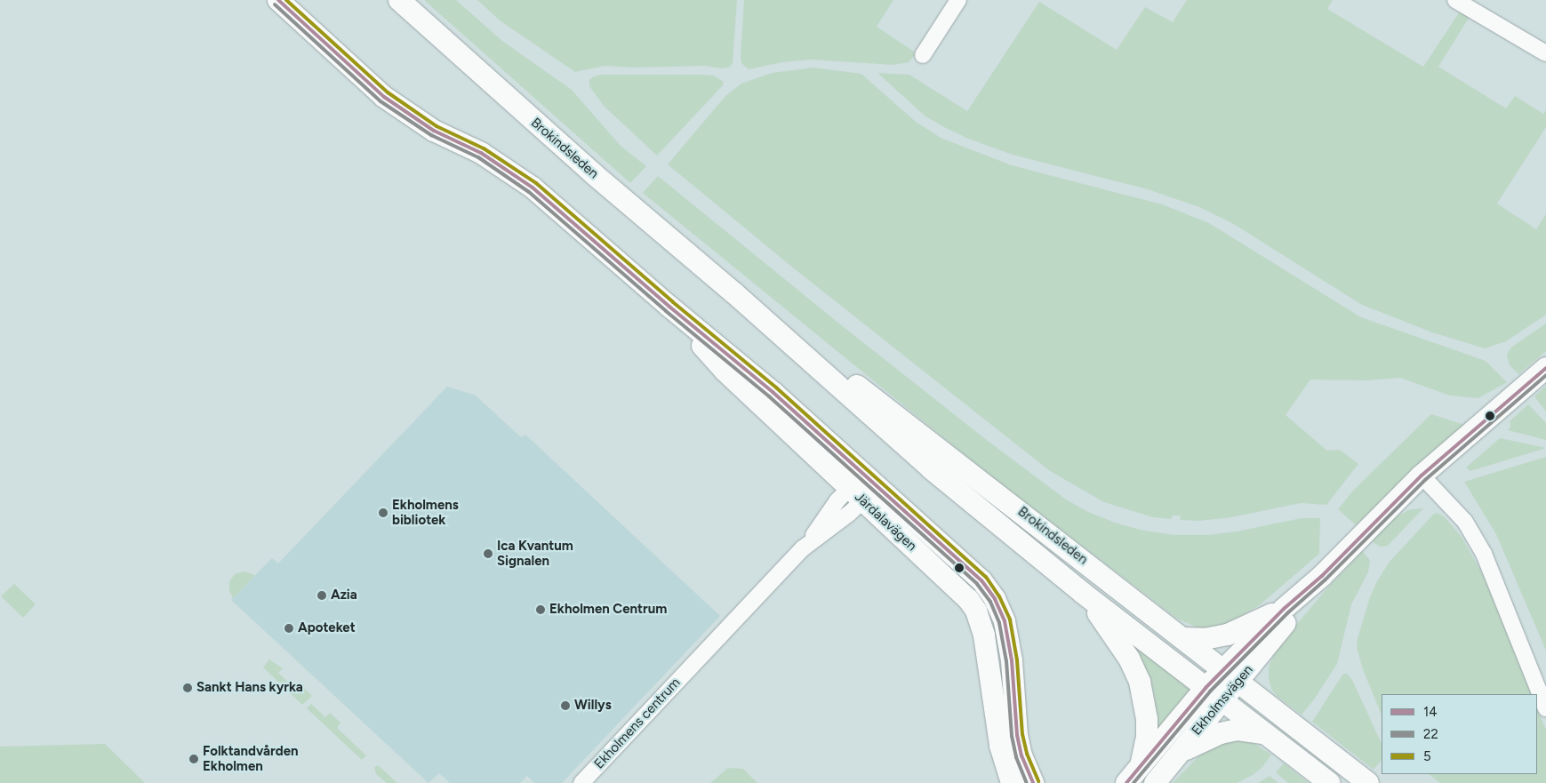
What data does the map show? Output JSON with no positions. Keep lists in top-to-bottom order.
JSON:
{
  "streets": {
    "main road": ["Brokindsleden", "Järdalavägen", "Ekholmsvägen"],
    "street": ["Ekholmens centrum"]
  },
  "crossings": [
    ["Brokindsleden", "Ekholmsvägen"],
    ["Järdalavägen", "Ekholmens centrum"]
  ],
  "places": [
    "Ekholmens bibliotek",
    "Ica Kvantum Signalen",
    "Azia",
    "Ekholmen Centrum",
    "Apoteket",
    "Sankt Hans kyrka",
    "Willys",
    "Folktandvården Ekholmen"
  ],
  "lines": ["transit line 14", "transit line 5", "transit line 22"],
  "legend": ["14", "22", "5"]
}
